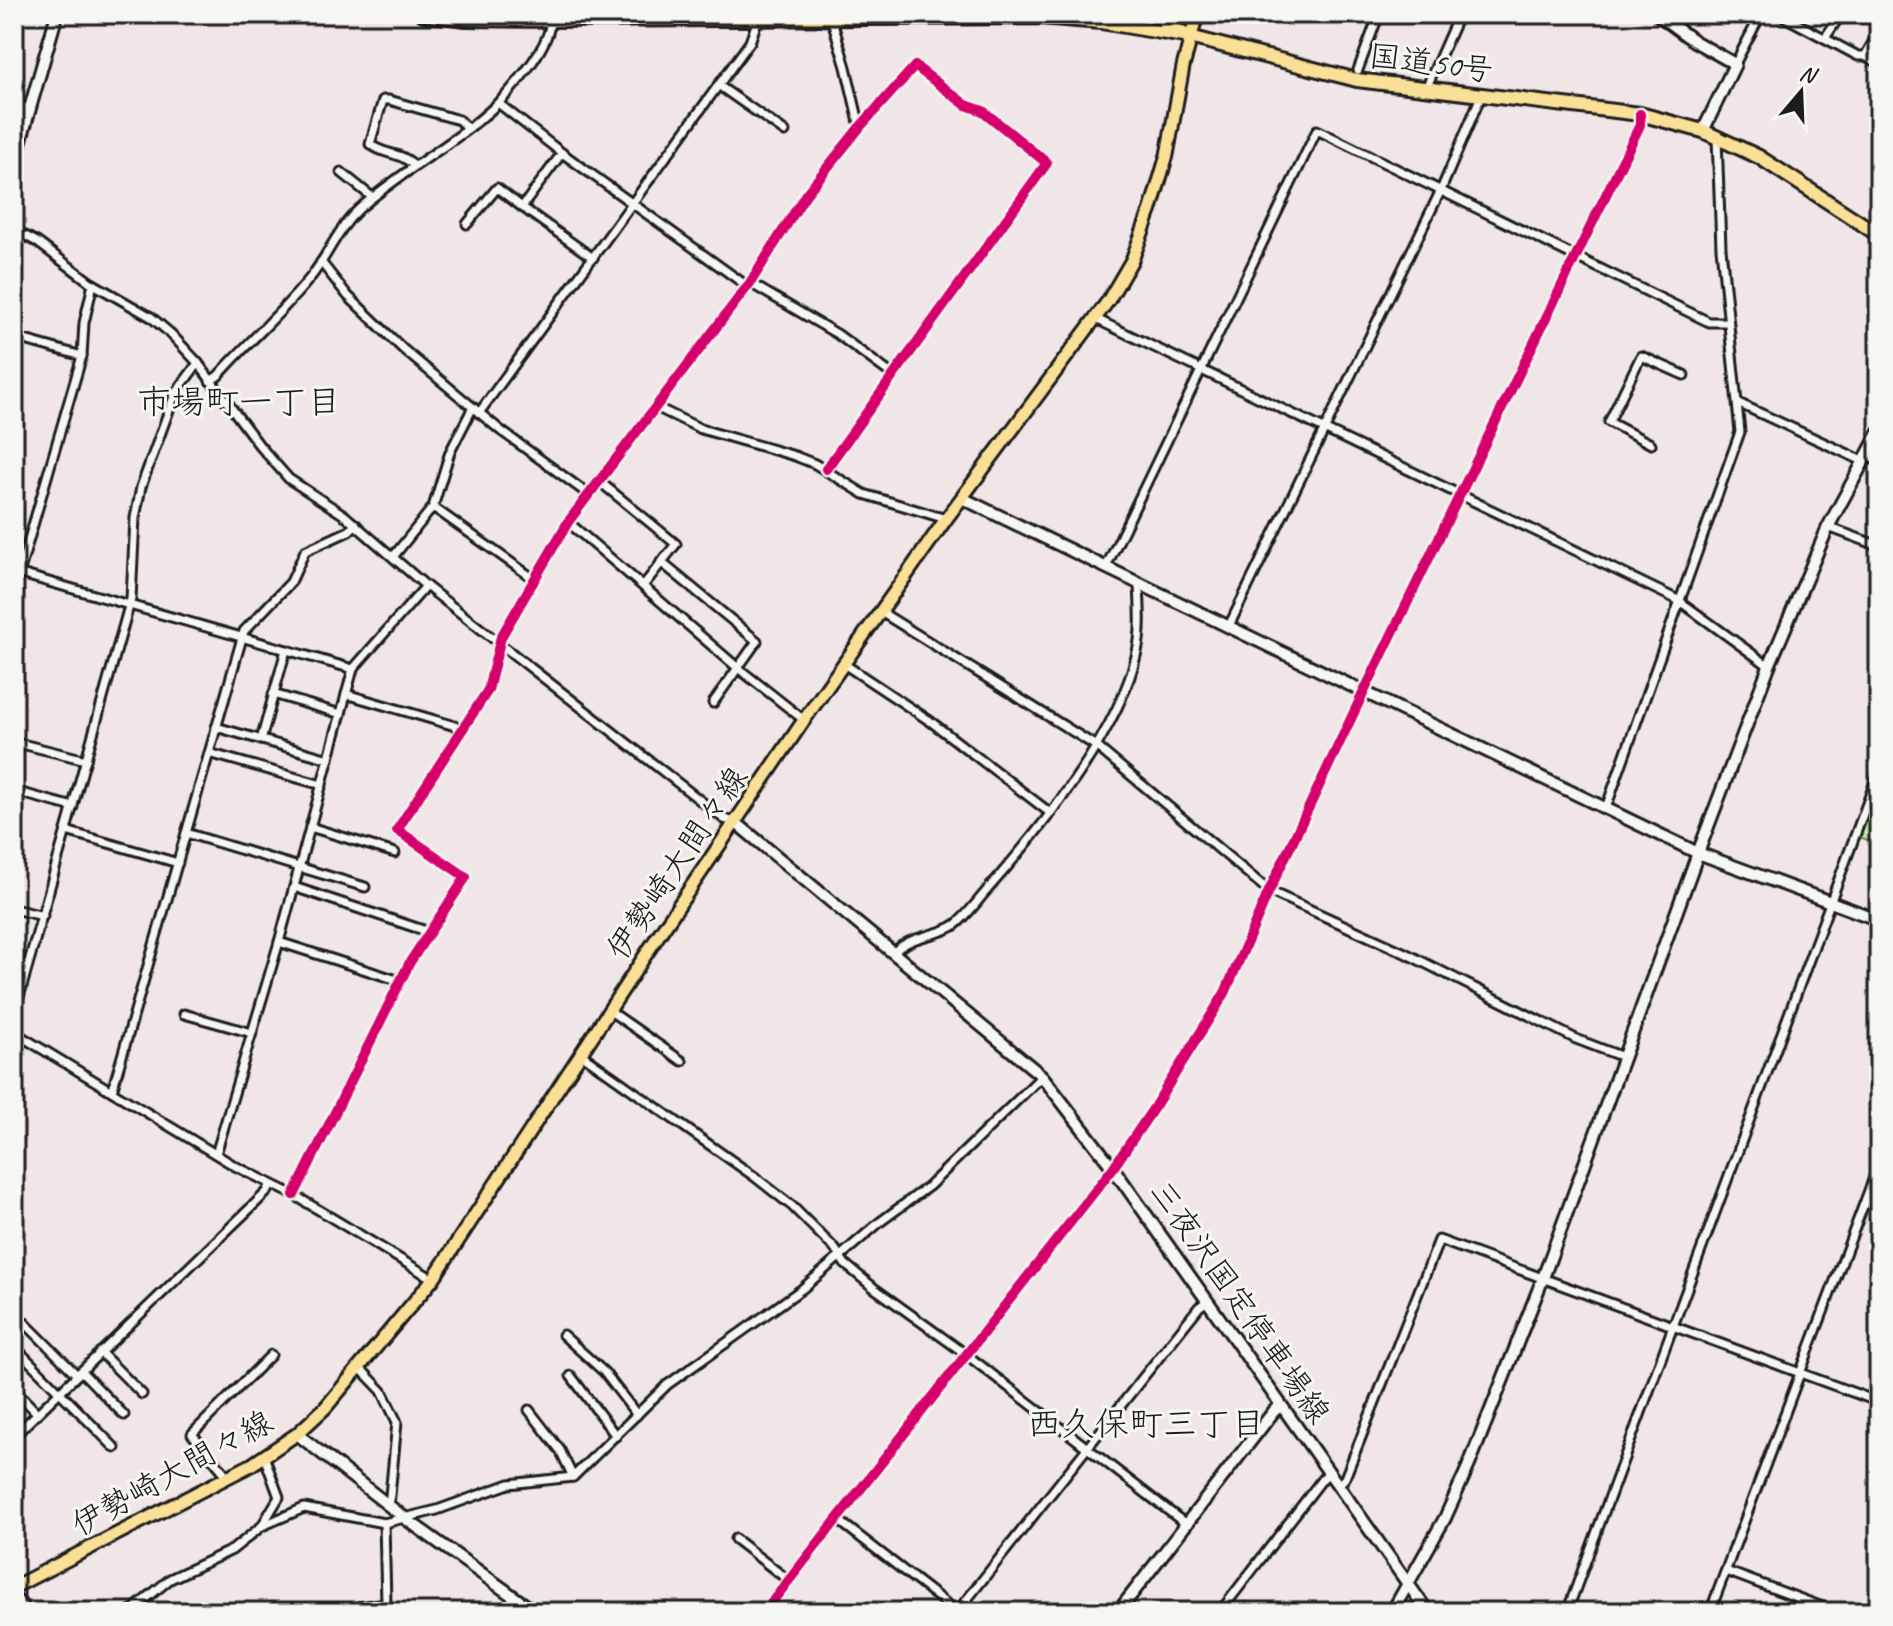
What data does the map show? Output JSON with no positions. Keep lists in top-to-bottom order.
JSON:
{
  "streets": {
    "highway": ["国道50号"],
    "main road": ["伊勢崎大間々線"],
    "street": ["三夜沢国定停車場線"]
  },
  "crossings": [
    ["国道50号", "伊勢崎大間々線"],
    ["伊勢崎大間々線", "三夜沢国定停車場線"]
  ],
  "districts": ["市場町一丁目", "西久保町三丁目"],
  "north": "top"
}
